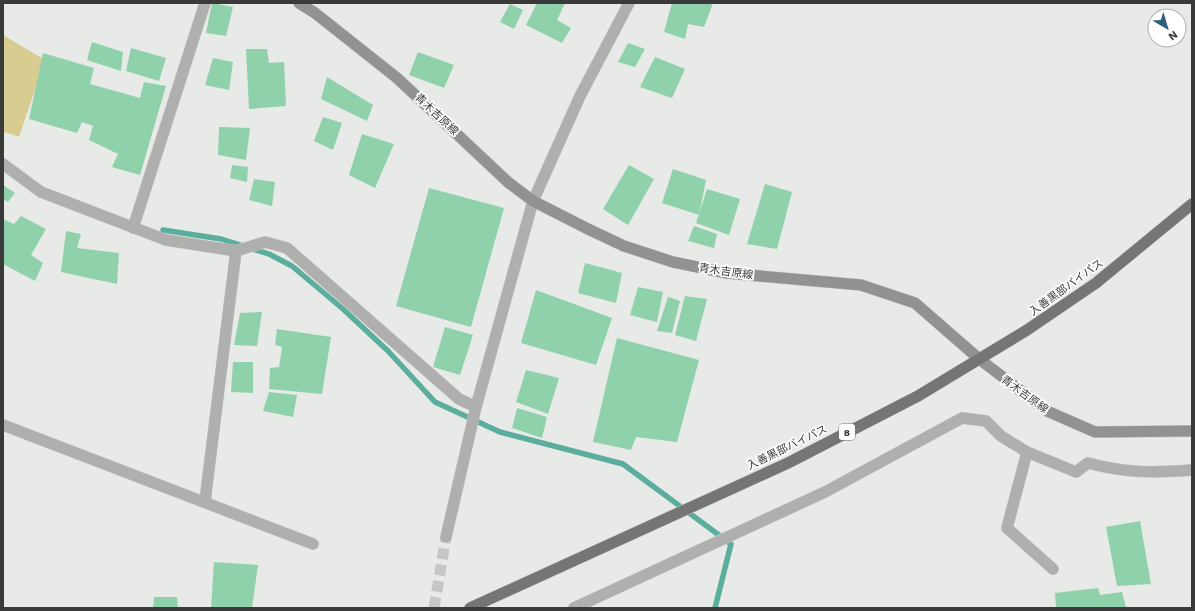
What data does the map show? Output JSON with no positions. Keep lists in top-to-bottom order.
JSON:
{
  "streets": {
    "highway": ["入善黒部バイパス", "8"],
    "main road": ["青木吉原線"]
  },
  "crossings": [
    ["青木吉原線", "入善黒部バイパス"]
  ],
  "north": "bottom right"
}
